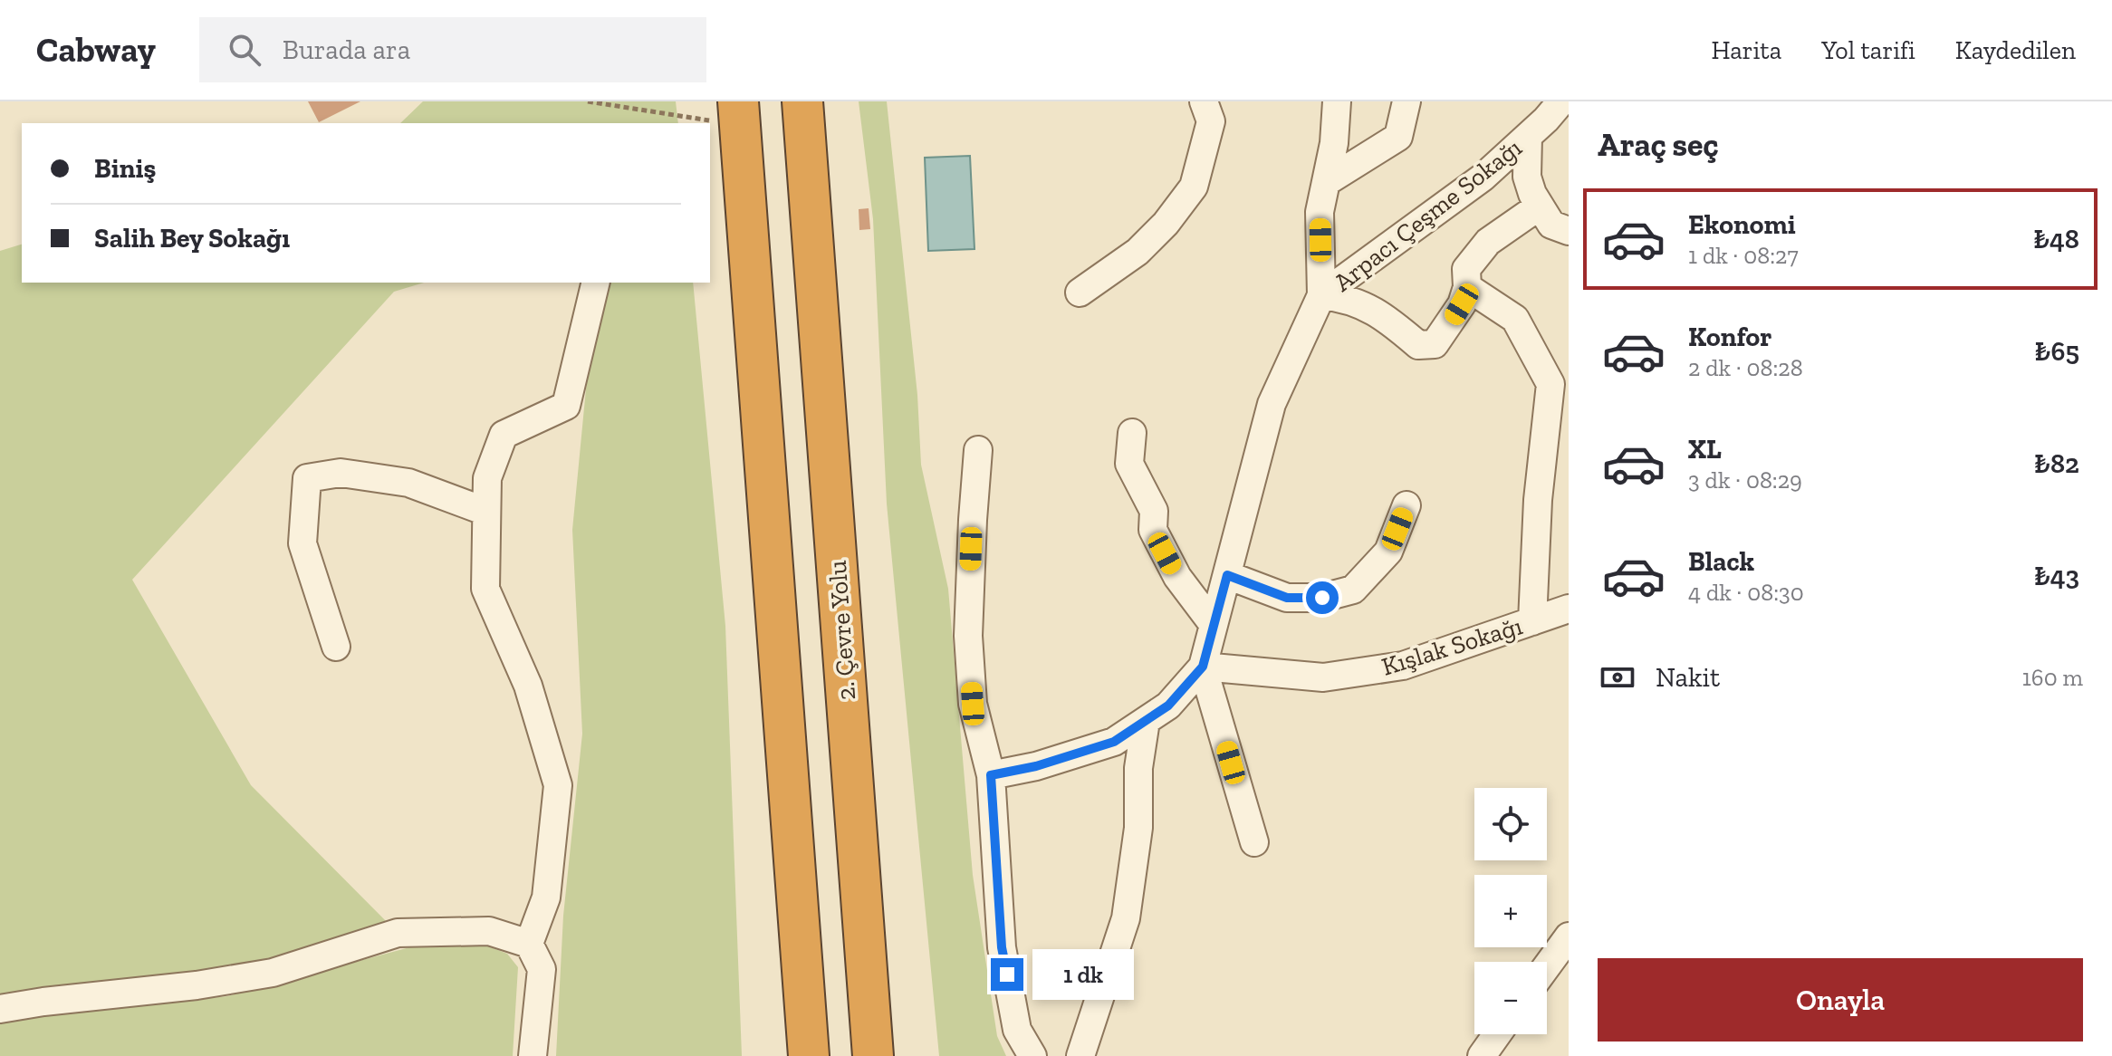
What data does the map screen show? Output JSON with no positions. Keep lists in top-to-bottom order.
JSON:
{
  "streets": {
    "highway": ["2. Çevre Yolu"],
    "street": ["Arpacı Çeşme Sokağı", "Kışlak Sokağı"]
  },
  "crossings": [
    ["Arpacı Çeşme Sokağı", "Kışlak Sokağı"]
  ],
  "page": {
    "header": "Cabway",
    "search": "Burada ara",
    "nav": ["Harita", "Yol tarifi", "Kaydedilen"],
    "heading": "Araç seç",
    "banner": ["Biniş", "Salih Bey Sokağı"],
    "list": [
      {
        "name": "Ekonomi",
        "note": "1 dk · 08:27",
        "value": "₺48"
      },
      {
        "name": "Konfor",
        "note": "2 dk · 08:28",
        "value": "₺65"
      },
      {
        "name": "XL",
        "note": "3 dk · 08:29",
        "value": "₺82"
      },
      {
        "name": "Black",
        "note": "4 dk · 08:30",
        "value": "₺43"
      }
    ],
    "pay": ["Nakit", "160 m"],
    "map_buttons": ["+", "−"],
    "buttons": "Onayla",
    "bubble": "1 dk"
  }
}
